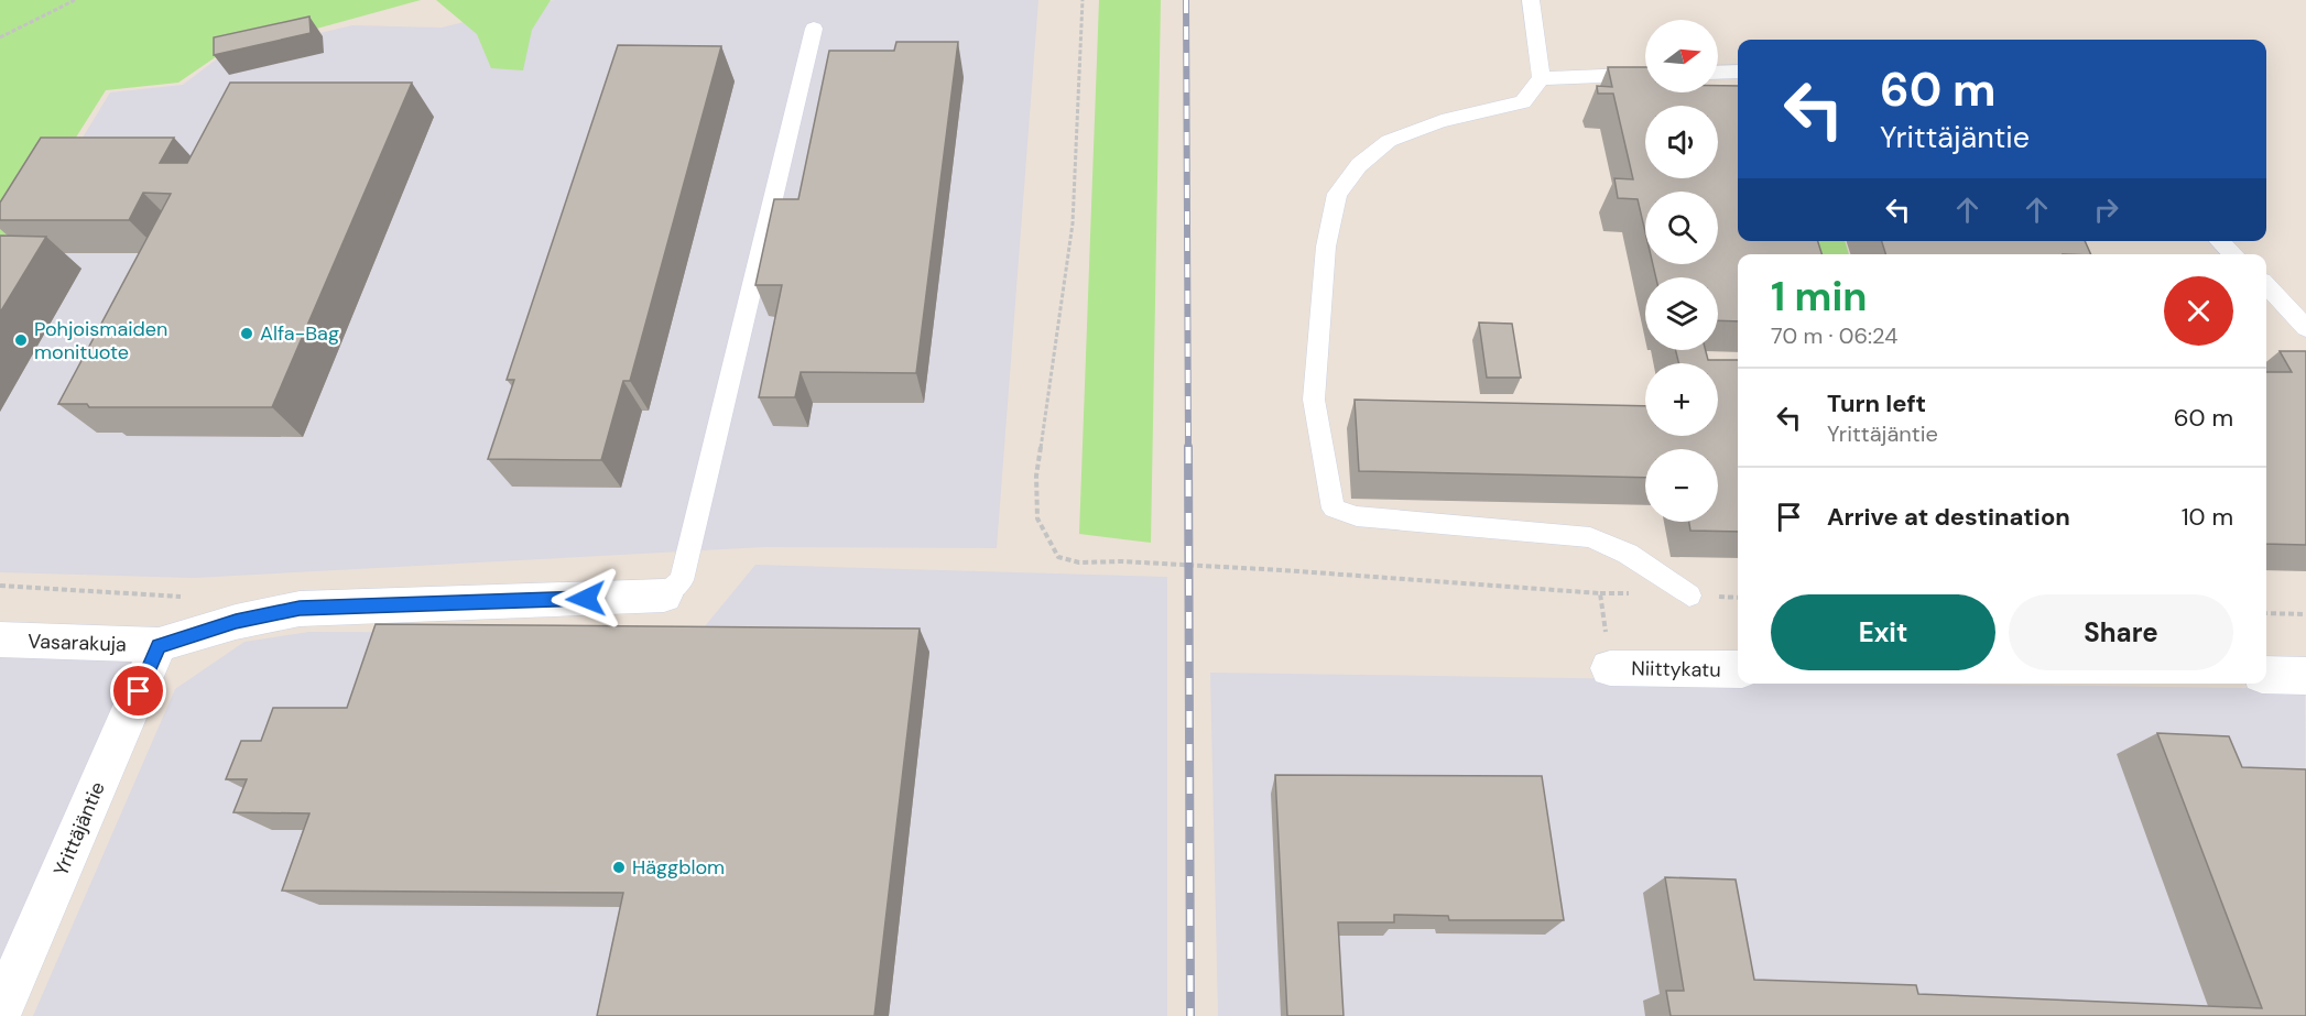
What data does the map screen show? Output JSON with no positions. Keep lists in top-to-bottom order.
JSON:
{
  "streets": {
    "street": ["Vasarakuja", "Niittykatu", "Yrittäjäntie"]
  },
  "crossings": [
    ["Vasarakuja", "Yrittäjäntie"]
  ],
  "places": ["Alfa-Bag", "Pohjoismaiden monituote", "Häggblom"],
  "north": "right",
  "page": {
    "map_buttons": ["+", "−"],
    "turn": ["60 m", "Yrittäjäntie"],
    "heading": ["1 min", "70 m · 06:24"],
    "list": [
      {
        "name": "Turn left",
        "note": "Yrittäjäntie",
        "value": "60 m"
      },
      {
        "name": "Arrive at destination",
        "value": "10 m"
      }
    ],
    "buttons": ["Exit", "Share"]
  }
}
